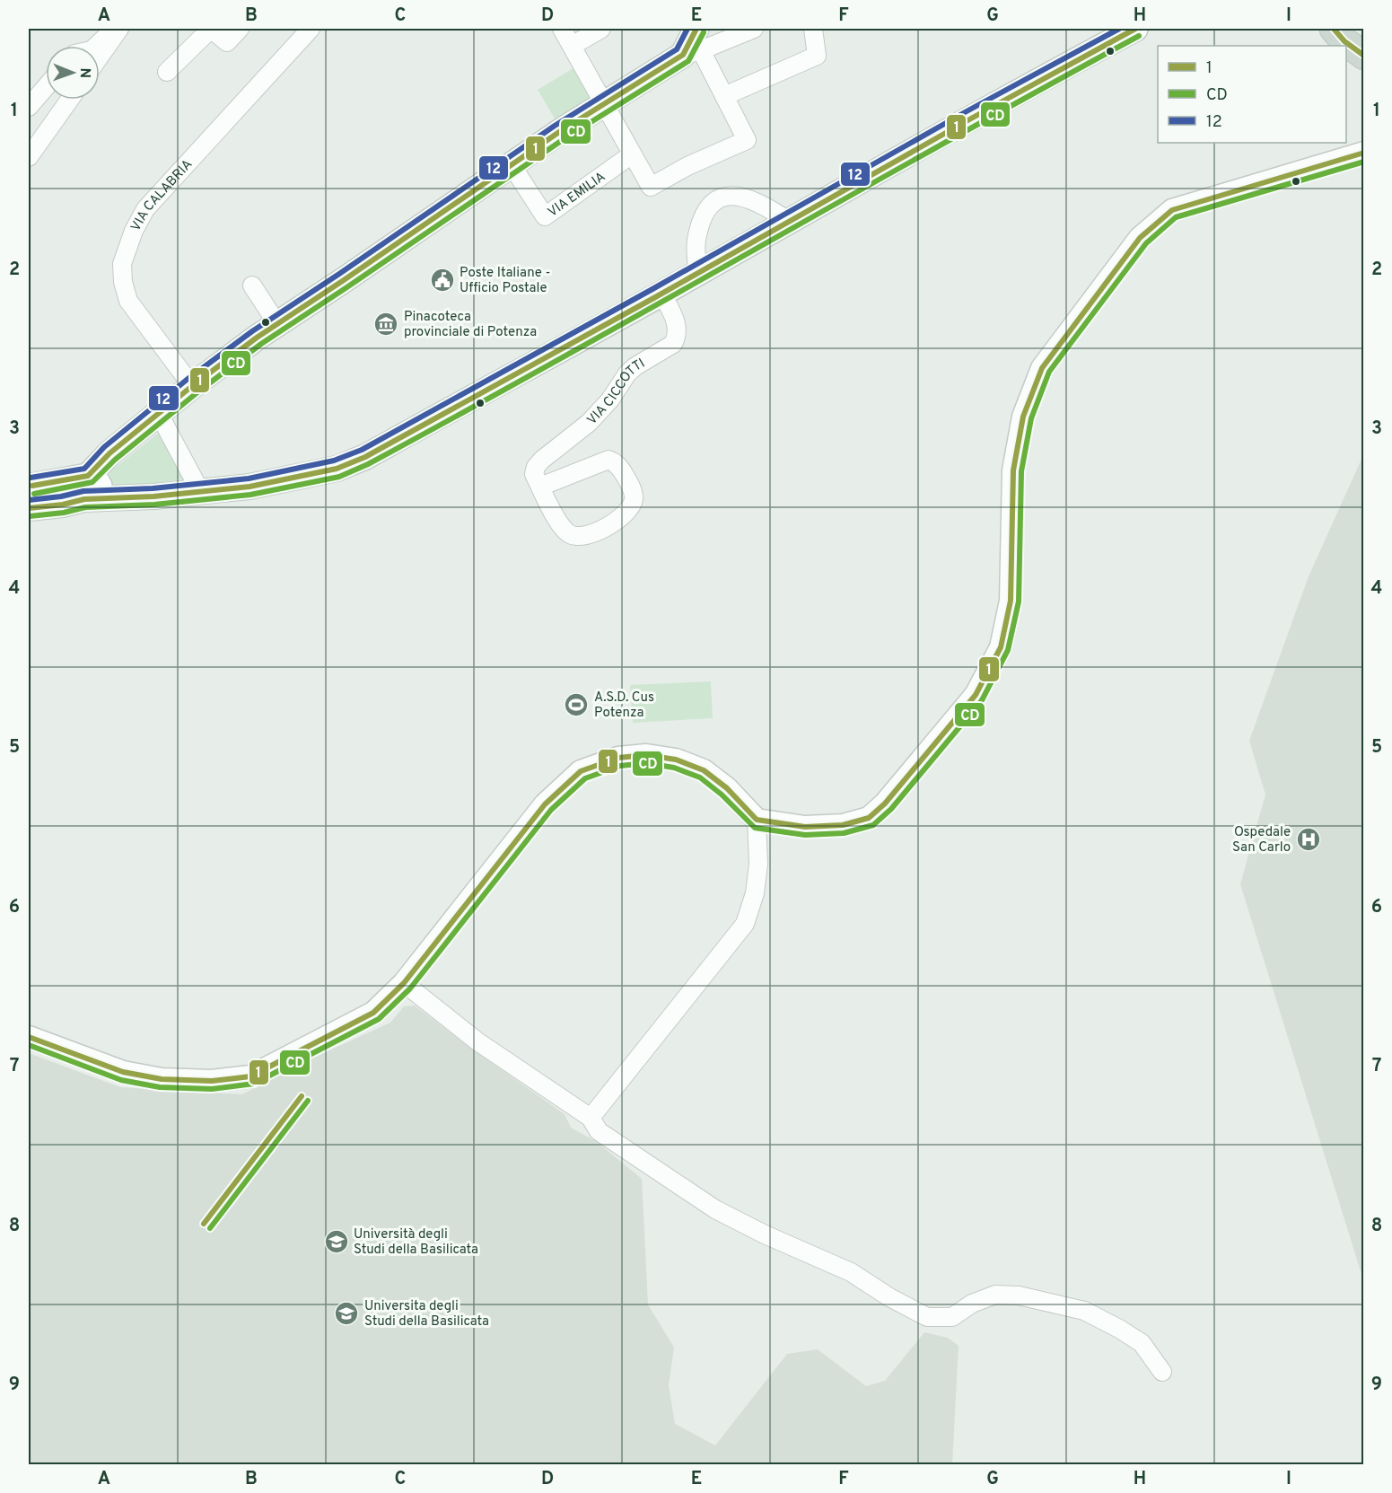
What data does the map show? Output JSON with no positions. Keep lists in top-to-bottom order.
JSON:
{
  "streets": {
    "street": ["VIA EMILIA", "VIA CALABRIA", "VIA CICCOTTI"]
  },
  "places": {
    "public building": ["Poste Italiane - Ufficio Postale"],
    "museum": ["Pinacoteca provinciale di Potenza"],
    "sports": ["A.S.D. Cus Potenza"],
    "hospital": ["Ospedale San Carlo"],
    "school or university": ["Università degli Studi della Basilicata", "Universita degli Studi della Basilicata"]
  },
  "lines": ["transit line 1", "transit line 12", "transit line CD"],
  "legend": ["1", "CD", "12"],
  "north": "right",
  "grid": {
    "columns": [
      "A",
      "B",
      "C",
      "D",
      "E",
      "F",
      "G",
      "H",
      "I"
    ],
    "rows": [
      "1",
      "2",
      "3",
      "4",
      "5",
      "6",
      "7",
      "8",
      "9"
    ]
  }
}
